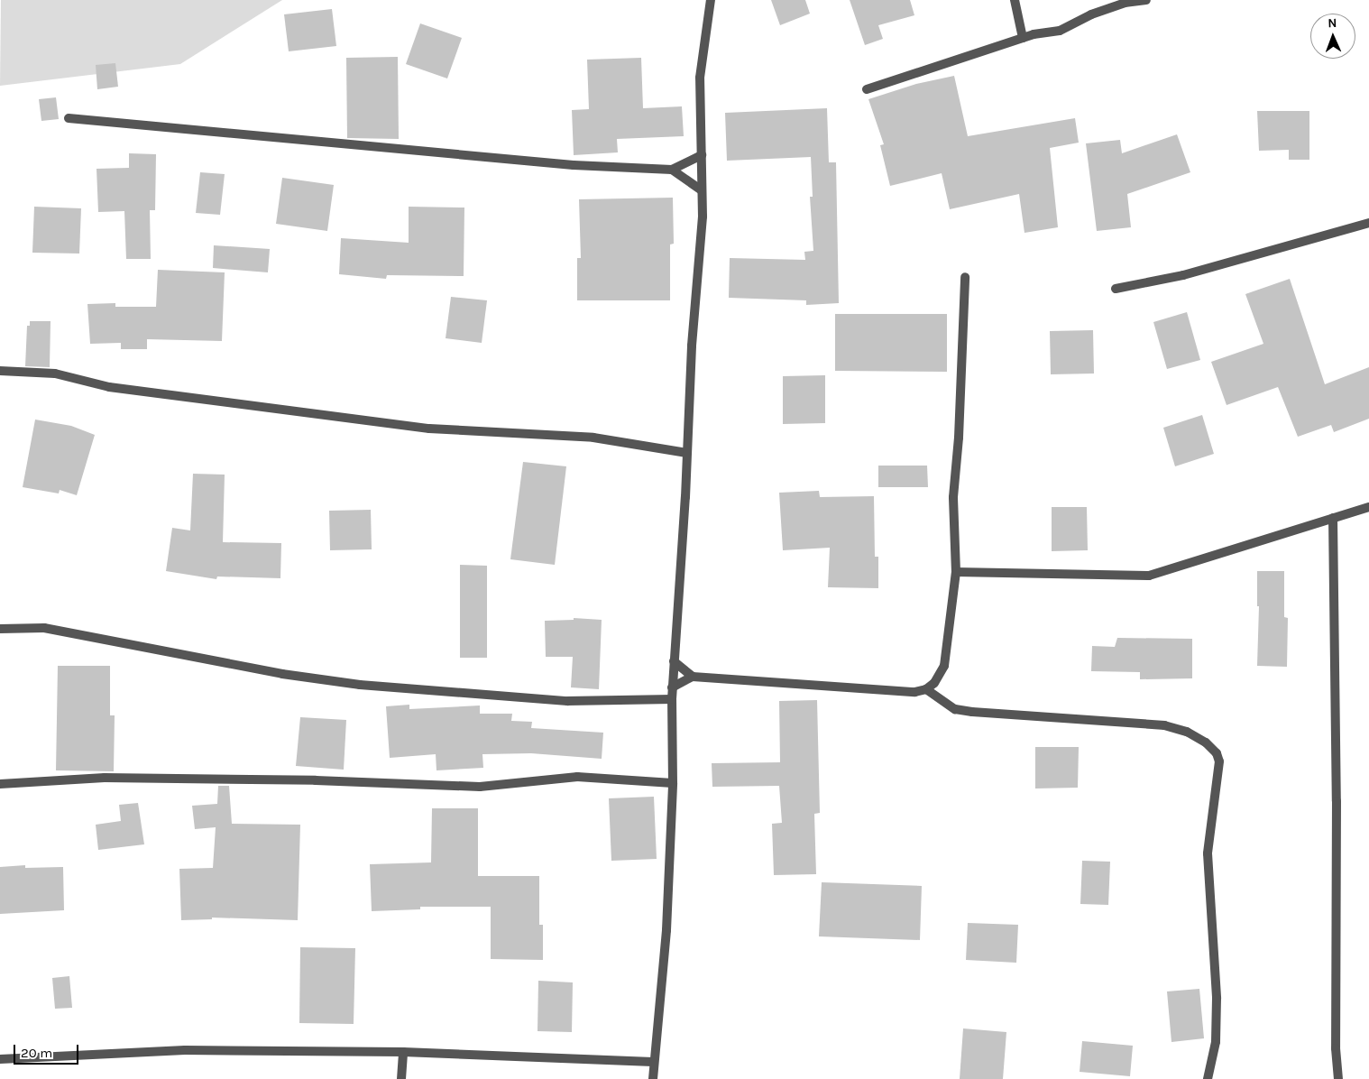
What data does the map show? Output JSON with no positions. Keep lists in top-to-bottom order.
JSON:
{
  "scale_bar": "20 m",
  "north": "top"
}
